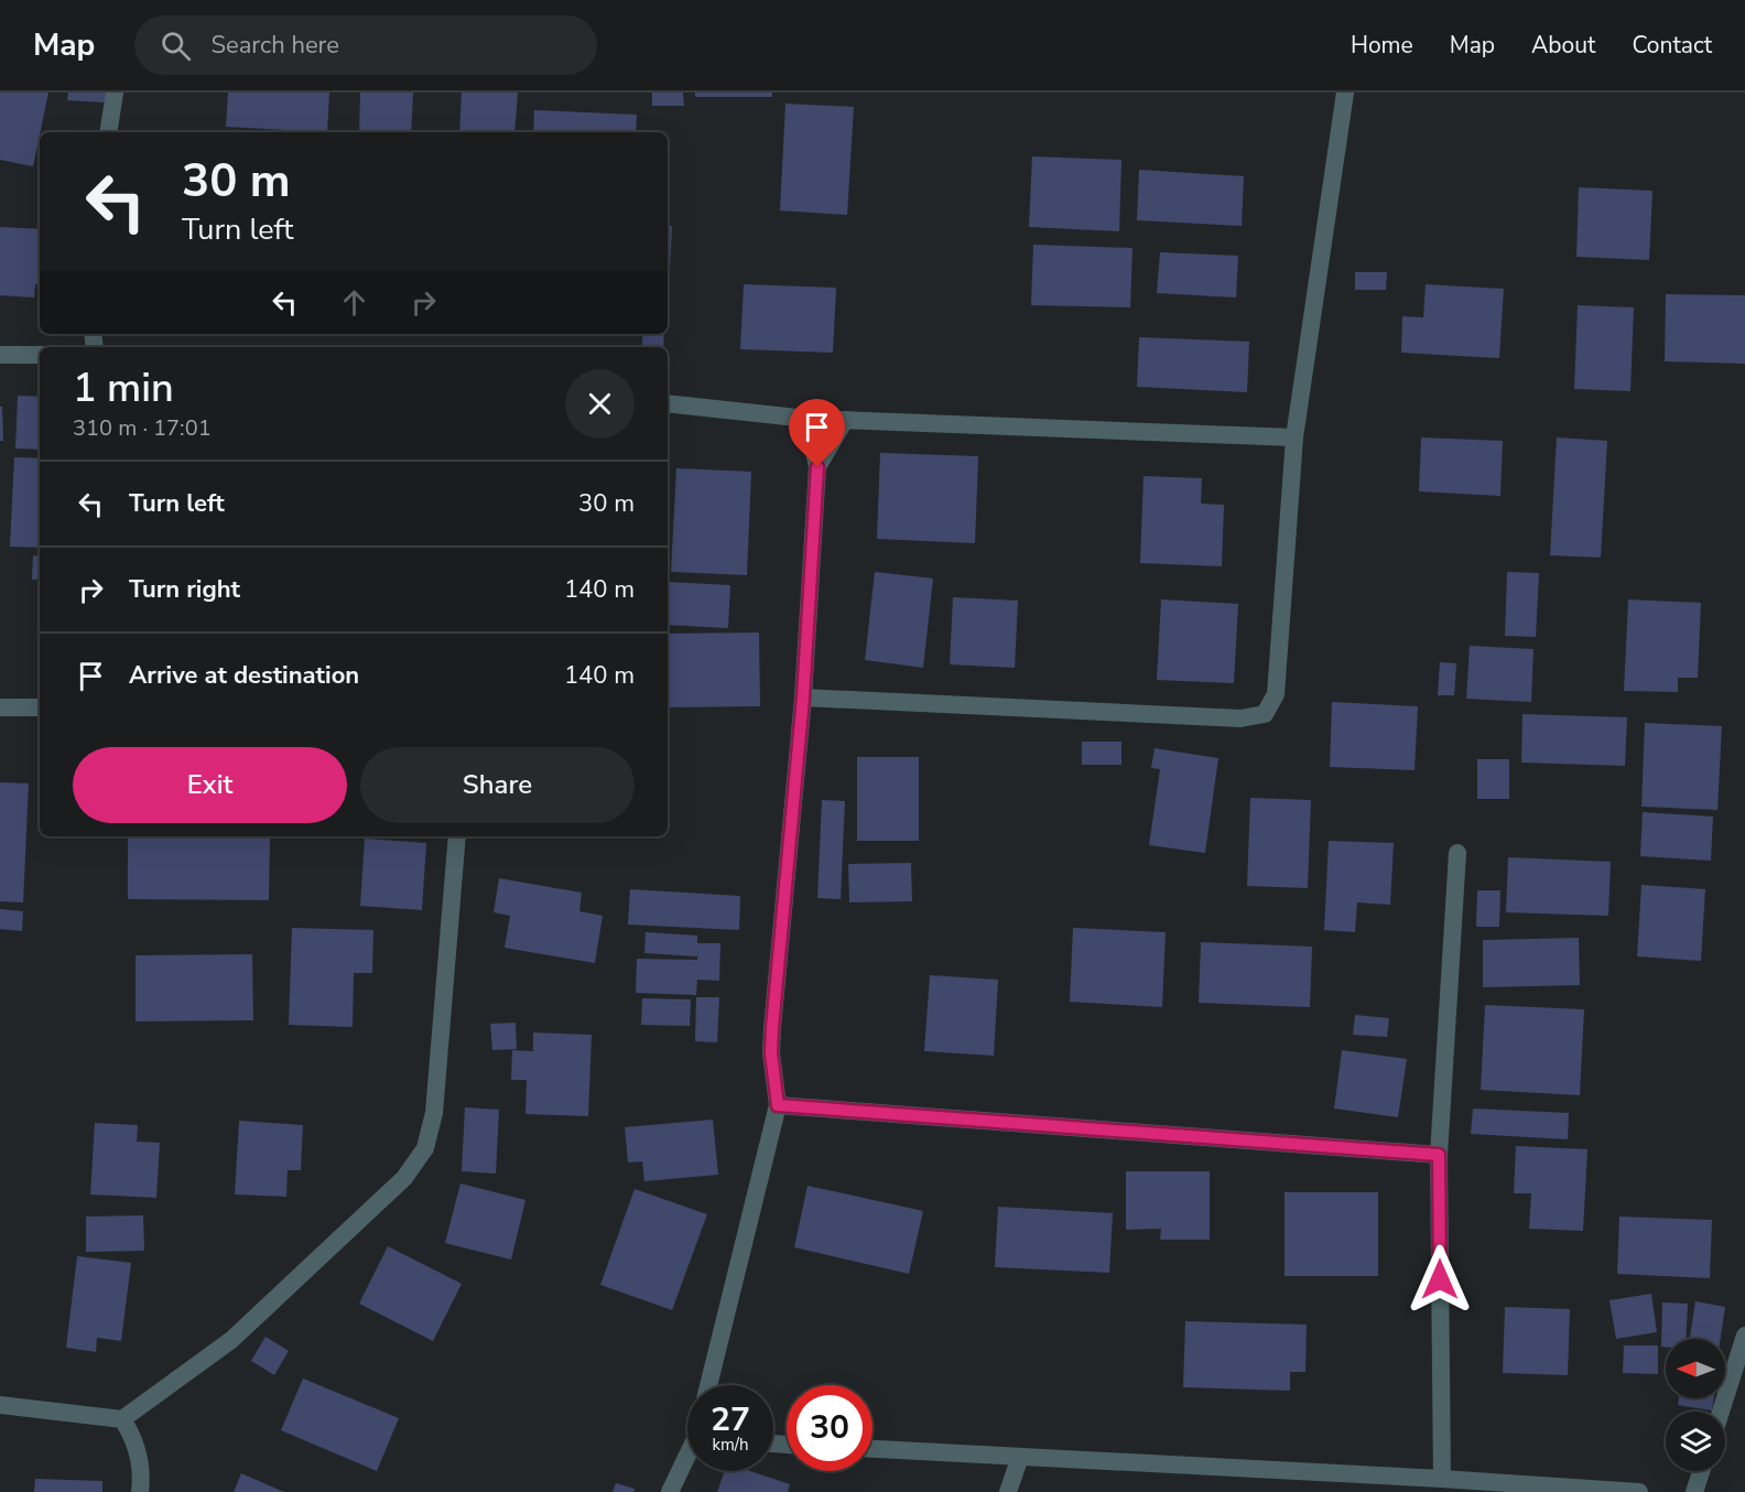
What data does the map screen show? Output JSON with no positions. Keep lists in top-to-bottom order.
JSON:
{
  "north": "left",
  "page": {
    "header": "Map",
    "search": "Search here",
    "nav": [
      "Home",
      "Map",
      "About",
      "Contact"
    ],
    "turn": ["30 m", "Turn left"],
    "heading": ["1 min", "310 m · 17:01"],
    "list": [
      {
        "name": "Turn left",
        "value": "30 m"
      },
      {
        "name": "Turn right",
        "value": "140 m"
      },
      {
        "name": "Arrive at destination",
        "value": "140 m"
      }
    ],
    "buttons": ["Exit", "Share"],
    "speed": "27 km/h",
    "limit": "30"
  }
}
